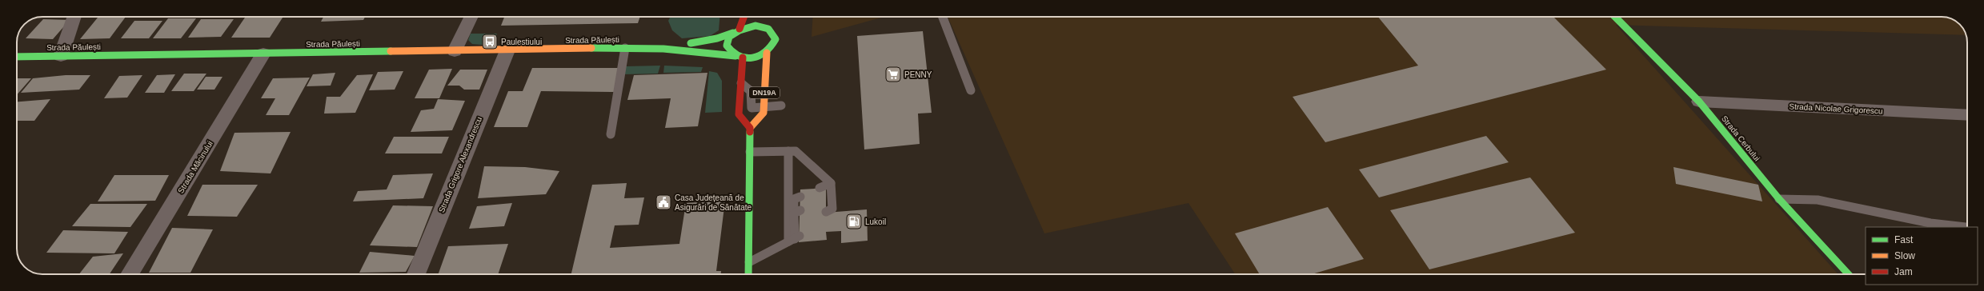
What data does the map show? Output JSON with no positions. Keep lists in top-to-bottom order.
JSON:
{
  "streets": {
    "main road": ["Strada Păulești", "DN19A", "Strada Cerbului"],
    "street": ["Strada Nicolae Grigorescu", "Strada Grigore Alexandrescu", "Strada Măcinului"]
  },
  "crossings": [
    ["Strada Păulești", "DN19A"],
    ["Strada Păulești", "Strada Grigore Alexandrescu"],
    ["Strada Păulești", "Strada Măcinului"],
    ["Strada Nicolae Grigorescu", "Strada Cerbului"]
  ],
  "places": {
    "bus stop": ["Paulestiului"],
    "supermarket": ["PENNY"],
    "public building": ["Casa Județeană de Asigurări de Sănătate"],
    "fuel station": ["Lukoil"]
  },
  "legend": ["Fast", "Slow", "Jam"]
}
